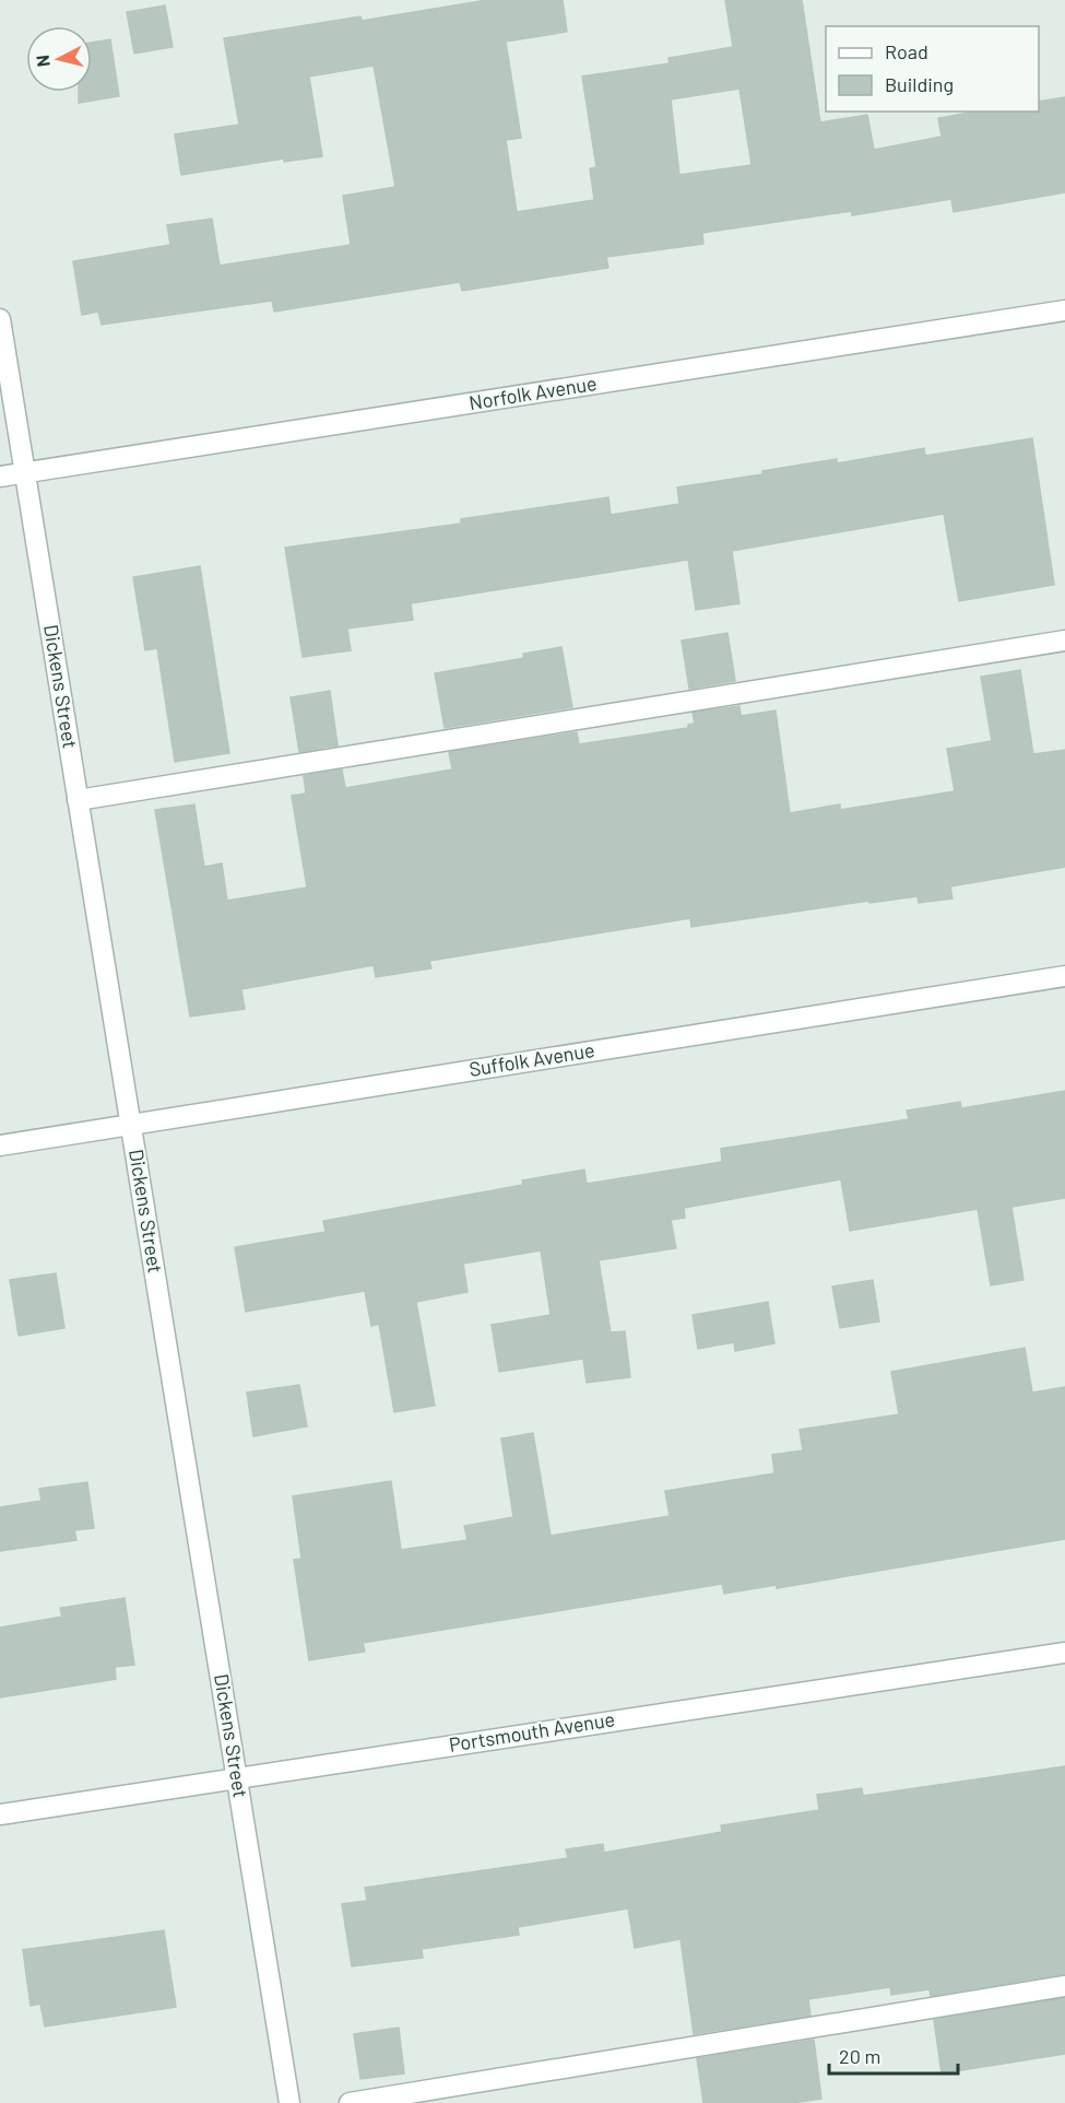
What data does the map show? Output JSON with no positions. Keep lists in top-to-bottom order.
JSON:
{
  "streets": {
    "street": [
      "Norfolk Avenue",
      "Dickens Street",
      "Suffolk Avenue",
      "Portsmouth Avenue"
    ]
  },
  "crossings": [
    ["Norfolk Avenue", "Dickens Street"],
    ["Dickens Street", "Suffolk Avenue"],
    ["Dickens Street", "Portsmouth Avenue"]
  ],
  "legend": ["Road", "Building"],
  "scale_bar": "20 m",
  "north": "left"
}
